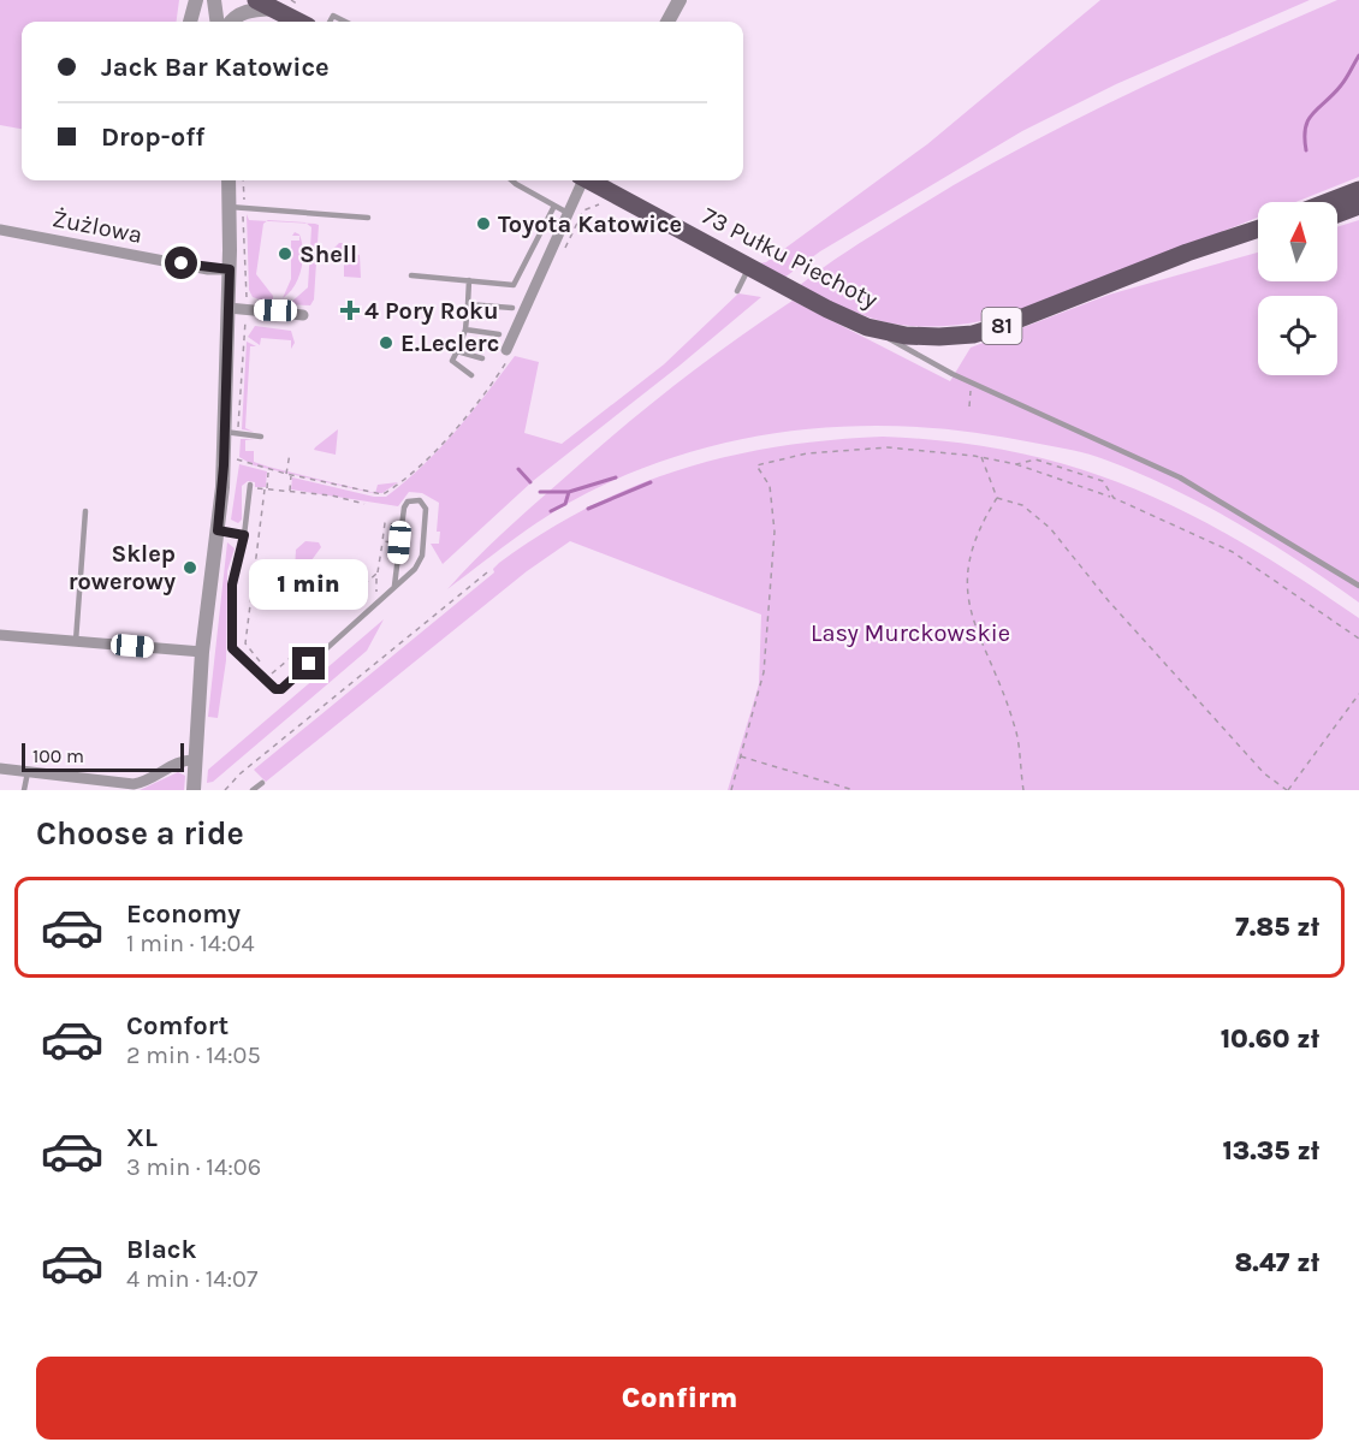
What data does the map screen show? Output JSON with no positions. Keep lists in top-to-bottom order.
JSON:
{
  "streets": {
    "main road": ["73 Pułku Piechoty", "81"],
    "street": ["Żużlowa"]
  },
  "parks": ["Lasy Murckowskie"],
  "places": {
    "other": [
      "Toyota Katowice",
      "Shell",
      "E.Leclerc",
      "Sklep rowerowy"
    ],
    "health": ["4 Pory Roku"]
  },
  "scale_bar": "100 m",
  "north": "top",
  "page": {
    "banner": ["Jack Bar Katowice", "Drop-off"],
    "bubble": "1 min",
    "scale": "100 m",
    "heading": "Choose a ride",
    "list": [
      {
        "name": "Economy",
        "note": "1 min · 14:04",
        "value": "7.85 zł"
      },
      {
        "name": "Comfort",
        "note": "2 min · 14:05",
        "value": "10.60 zł"
      },
      {
        "name": "XL",
        "note": "3 min · 14:06",
        "value": "13.35 zł"
      },
      {
        "name": "Black",
        "note": "4 min · 14:07",
        "value": "8.47 zł"
      }
    ],
    "buttons": "Confirm"
  }
}
